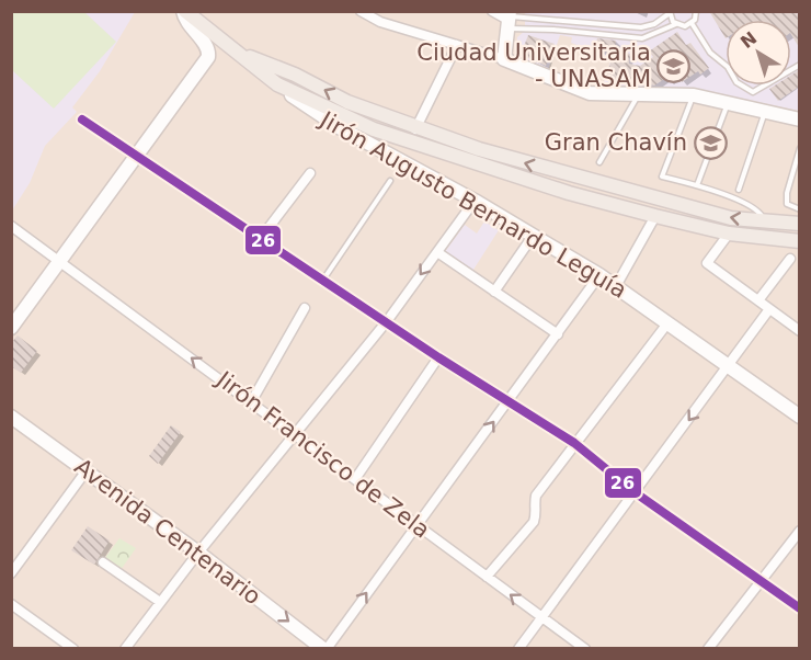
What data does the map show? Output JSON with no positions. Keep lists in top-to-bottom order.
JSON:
{
  "streets": {
    "main road": ["Jirón Augusto Bernardo Leguía", "Avenida Centenario"],
    "street": ["Jirón Francisco de Zela"]
  },
  "one_way": ["Jirón Francisco de Zela", "Avenida Centenario"],
  "places": {
    "school or university": ["Ciudad Universitaria - UNASAM", "Gran Chavín"]
  },
  "lines": ["transit line 26"],
  "north": "top left"
}
